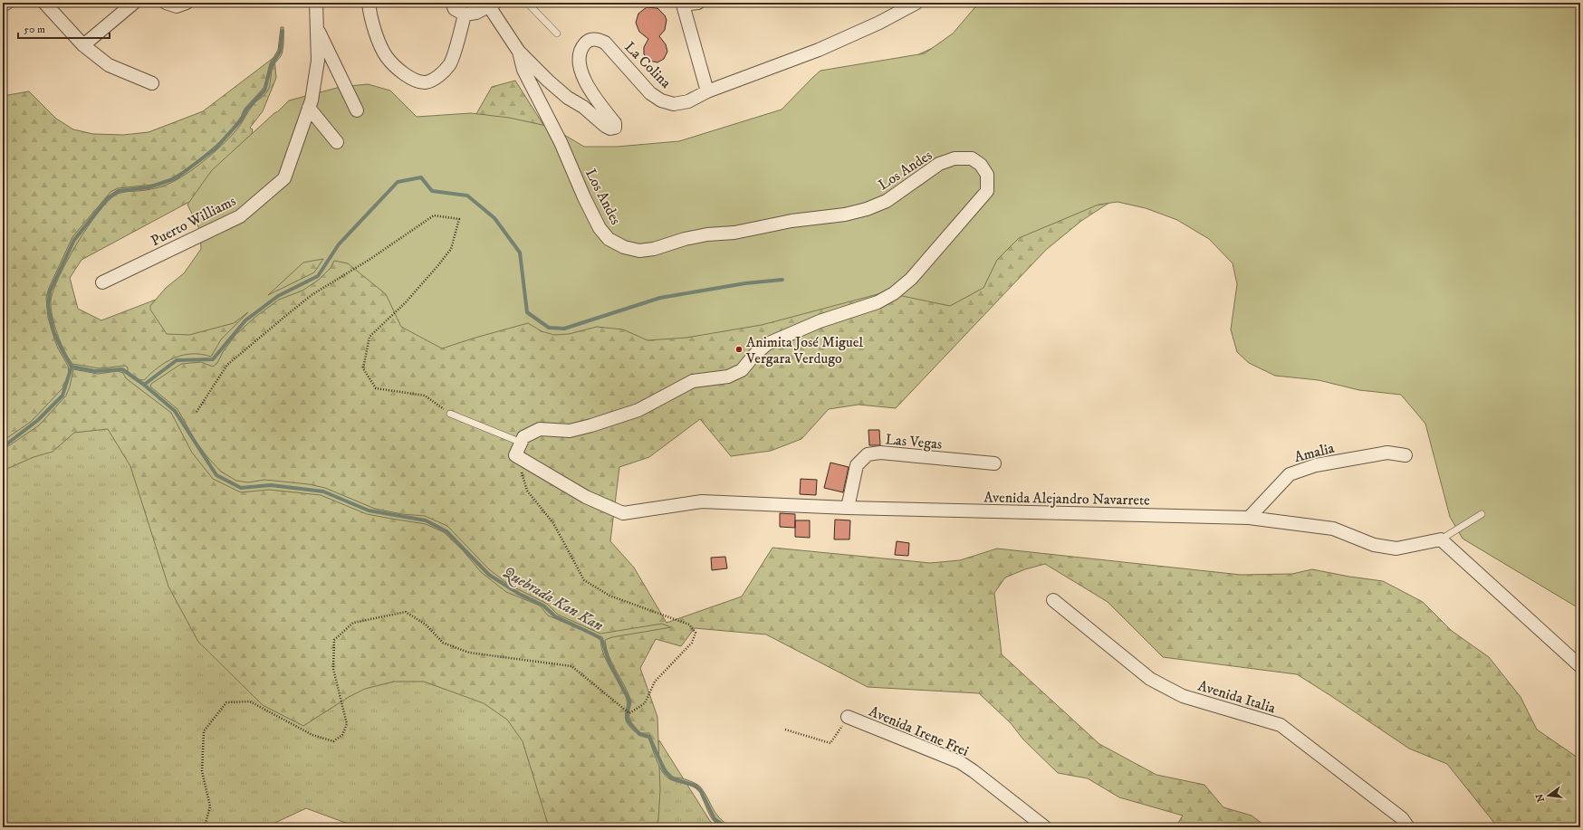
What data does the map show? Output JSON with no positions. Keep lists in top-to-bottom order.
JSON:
{
  "streets": {
    "street": [
      "La Colina",
      "Los Andes",
      "Puerto Williams",
      "Las Vegas",
      "Amalia",
      "Avenida Alejandro Navarrete",
      "Avenida Italia",
      "Avenida Irene Frei"
    ]
  },
  "crossings": [
    ["La Colina", "Los Andes"],
    ["Los Andes", "Avenida Alejandro Navarrete"],
    ["Las Vegas", "Avenida Alejandro Navarrete"],
    ["Amalia", "Avenida Alejandro Navarrete"]
  ],
  "water": ["Quebrada Kan Kan"],
  "places": ["Animita José Miguel Vergara Verdugo"],
  "scale_bar": "50 m",
  "north": "left"
}
